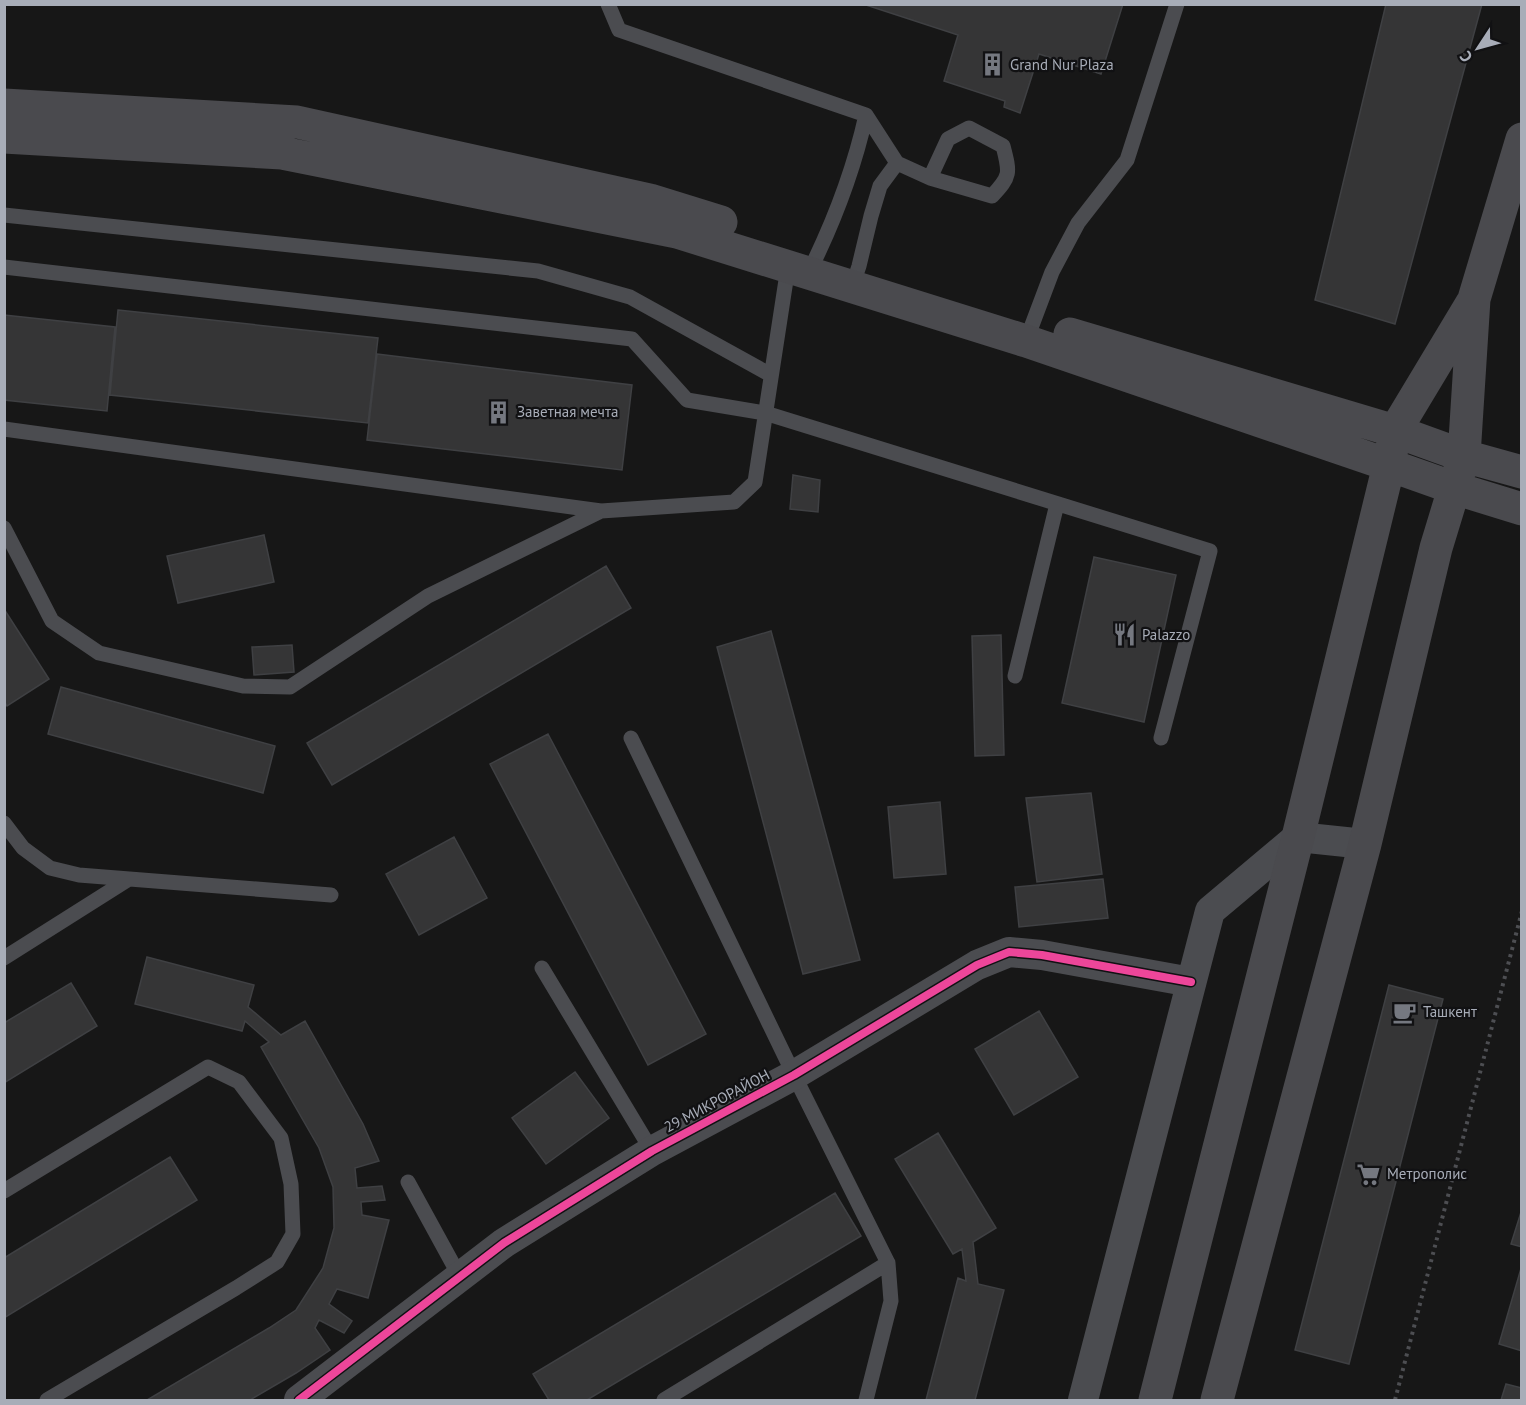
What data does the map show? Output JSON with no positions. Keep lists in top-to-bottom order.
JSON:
{
  "streets": {
    "street": ["29 МИКРОРАЙОН"]
  },
  "places": {
    "building": ["Grand Nur Plaza", "Заветная мечта"],
    "restaurant": ["Palazzo"],
    "cafe": ["Ташкент"],
    "supermarket": ["Метрополис"]
  },
  "north": "bottom left"
}
